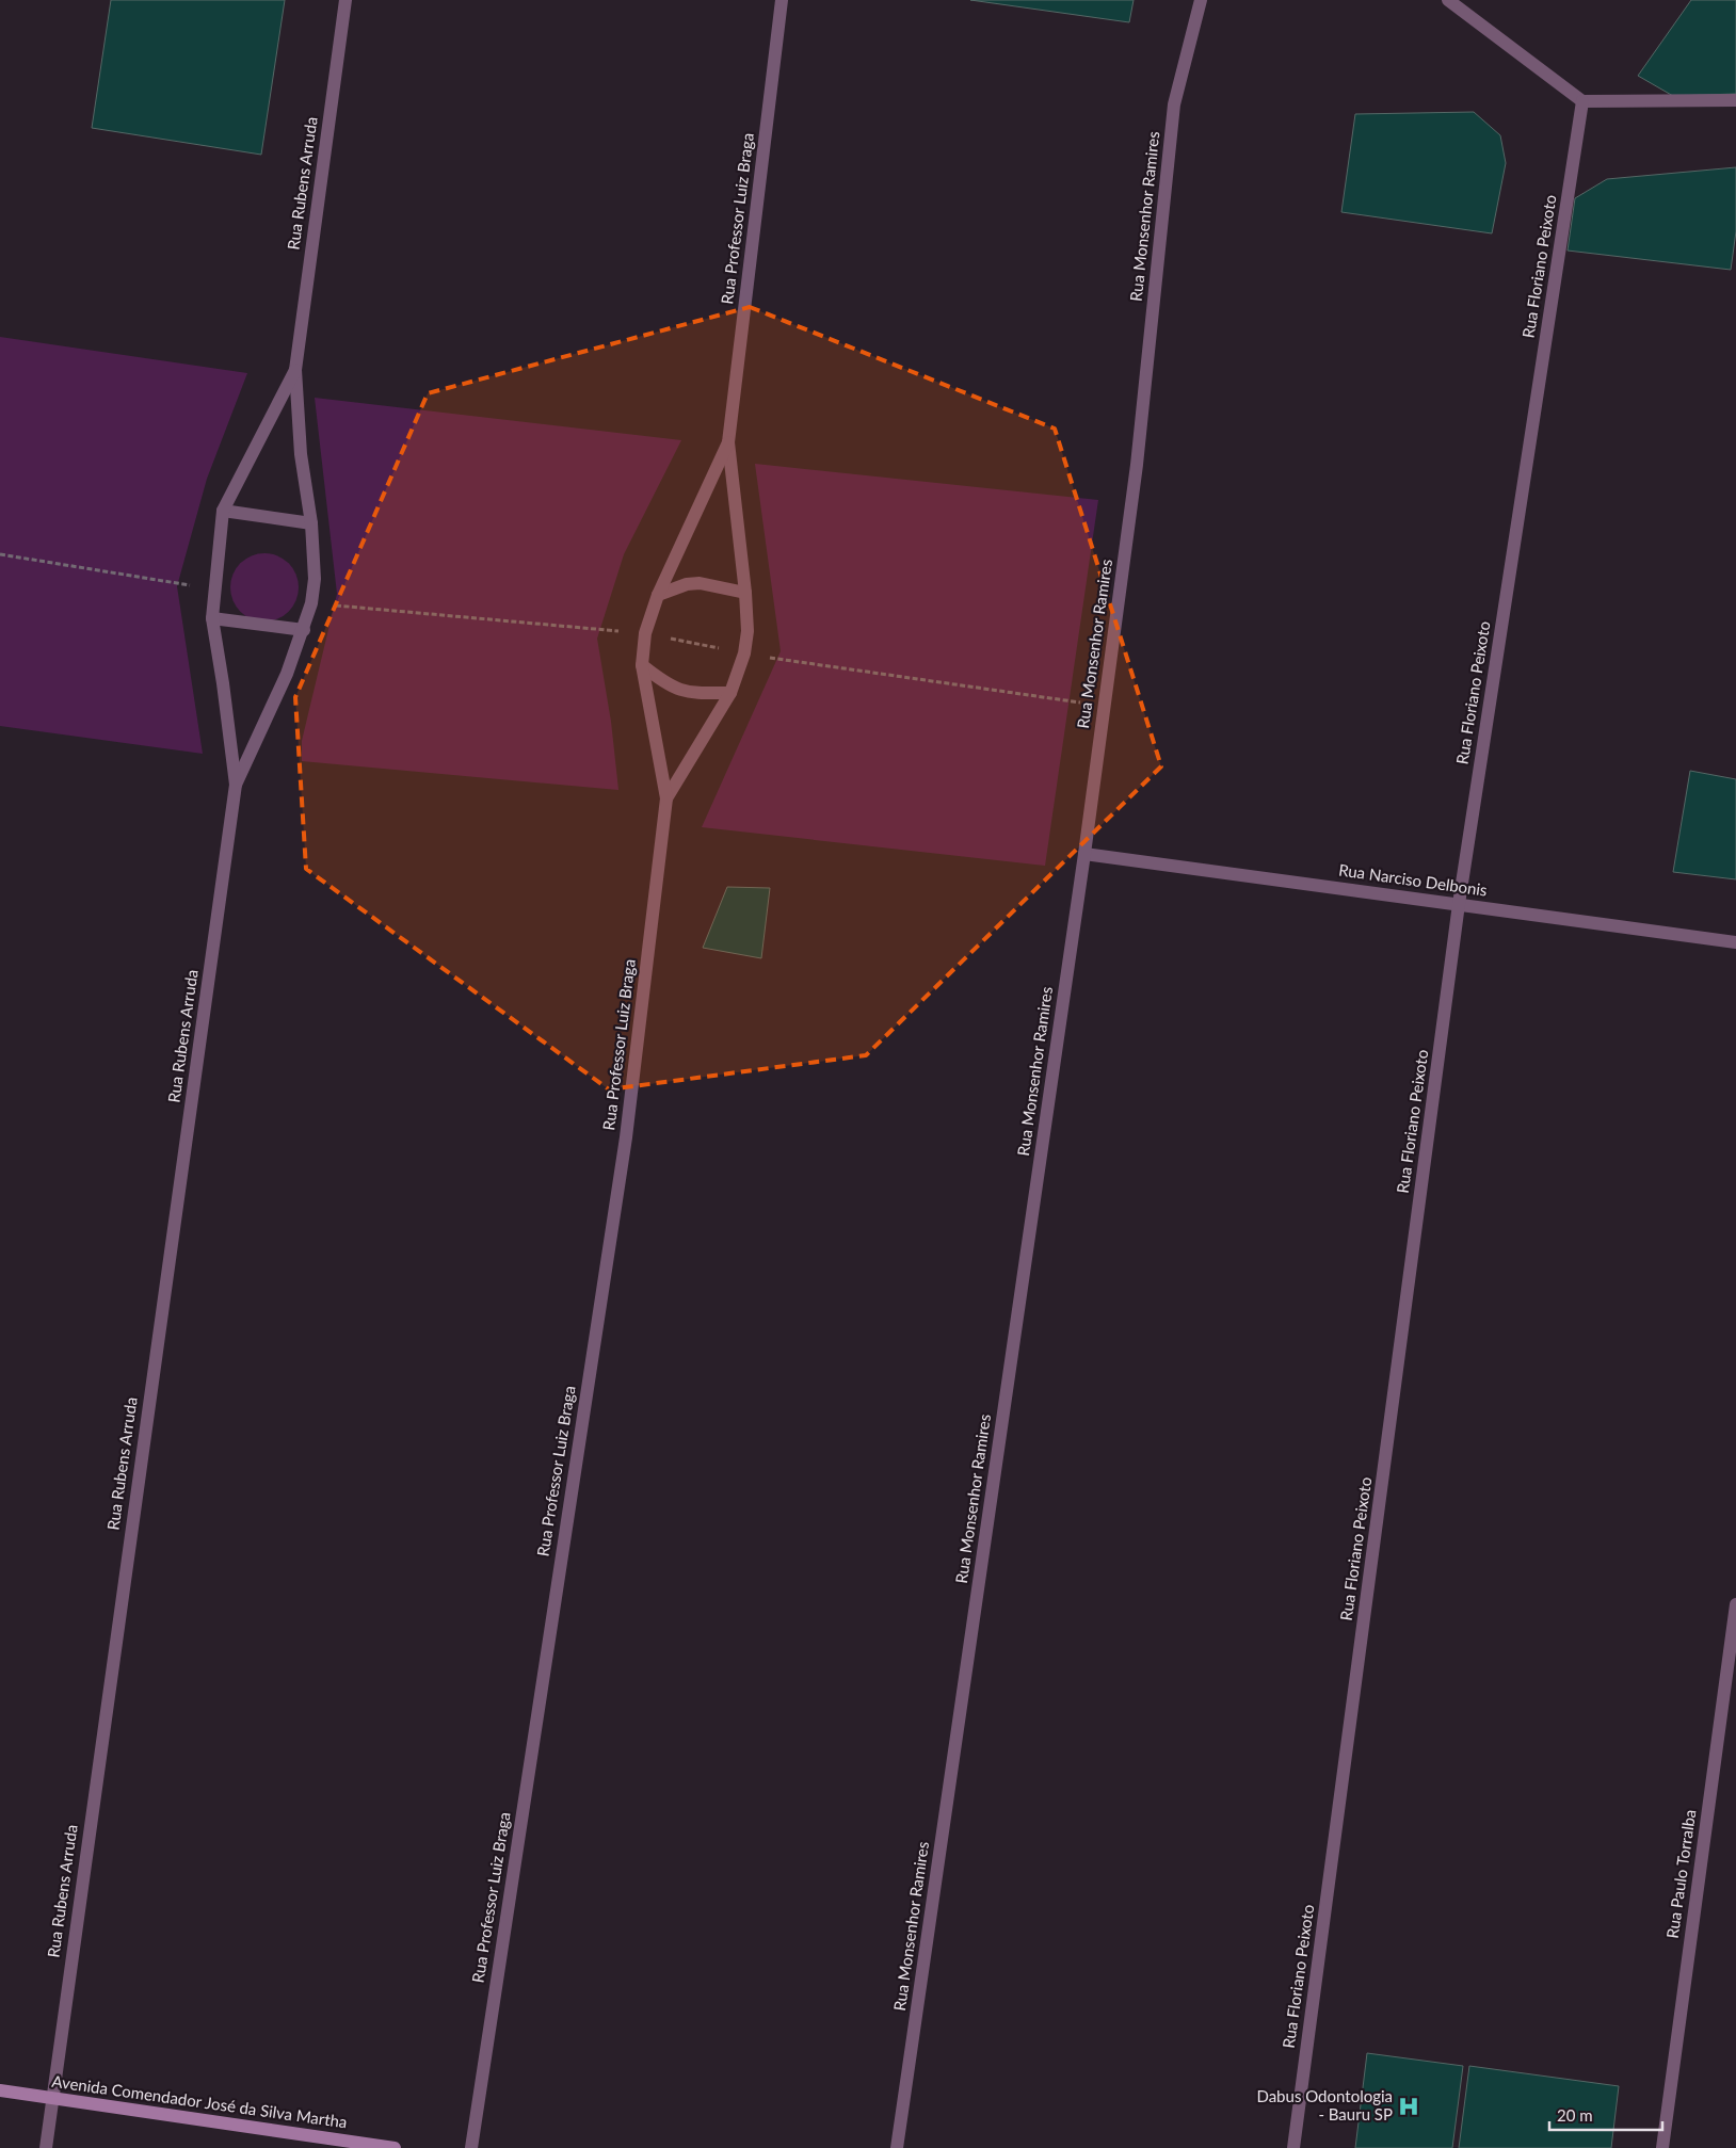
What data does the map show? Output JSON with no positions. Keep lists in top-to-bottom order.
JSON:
{
  "streets": {
    "main road": ["Avenida Comendador José da Silva Martha"],
    "street": [
      "Rua Rubens Arruda",
      "Rua Monsenhor Ramires",
      "Rua Professor Luiz Braga",
      "Rua Floriano Peixoto",
      "Rua Narciso Delbonis",
      "Rua Paulo Torralba"
    ]
  },
  "crossings": [
    ["Rua Rubens Arruda", "Avenida Comendador José da Silva Martha"],
    ["Rua Monsenhor Ramires", "Rua Narciso Delbonis"],
    ["Rua Floriano Peixoto", "Rua Narciso Delbonis"]
  ],
  "places": {
    "hospital": ["Dabus Odontologia - Bauru SP"]
  },
  "scale_bar": "20 m"
}
